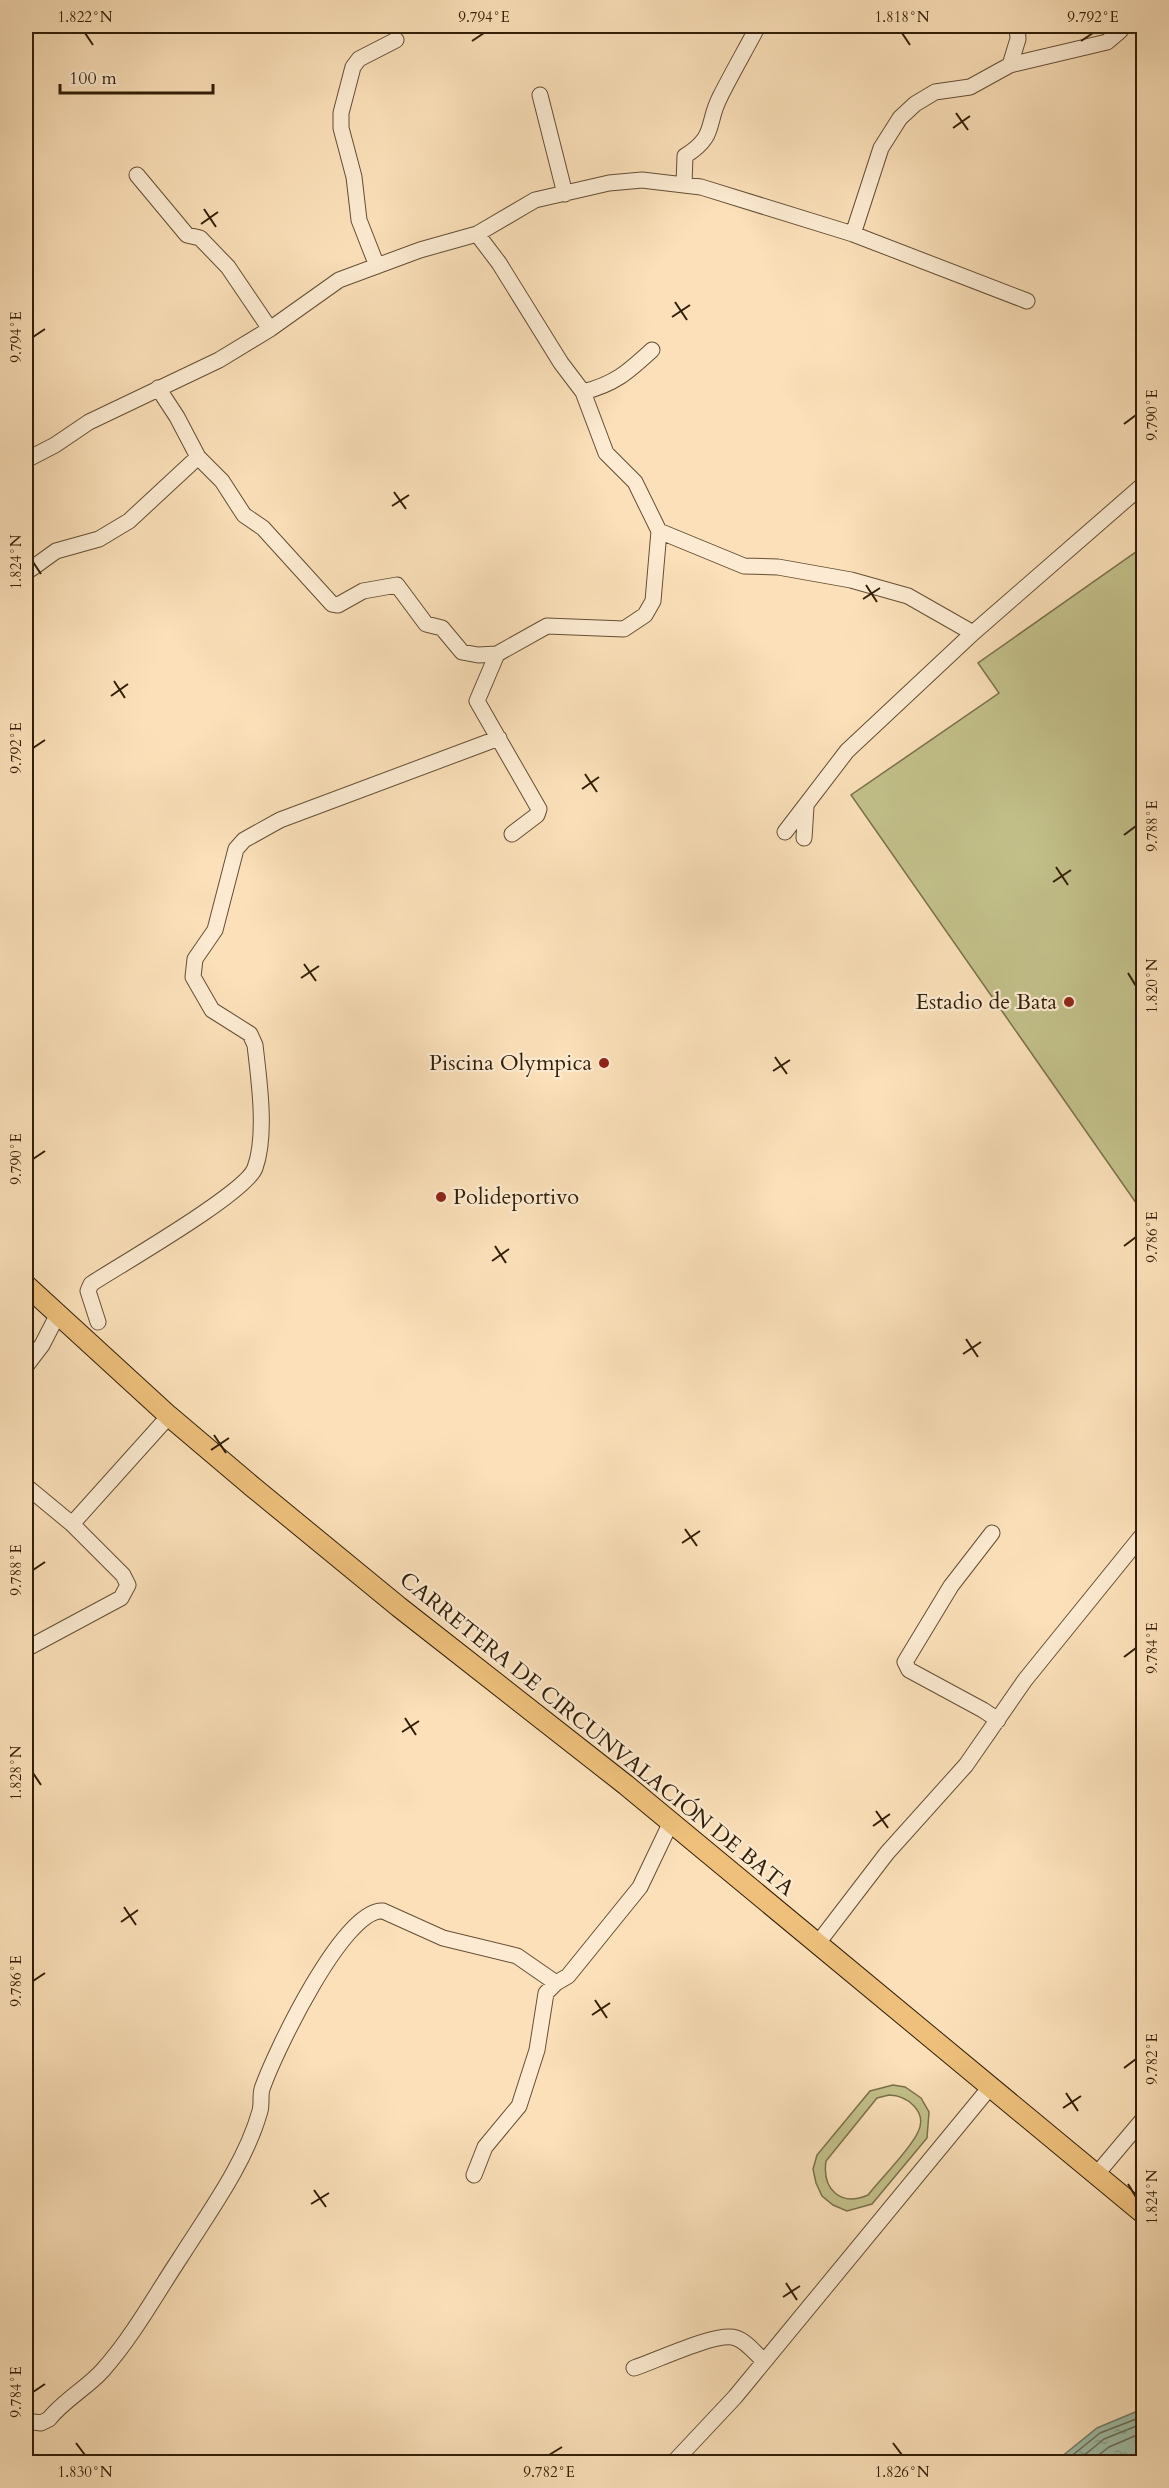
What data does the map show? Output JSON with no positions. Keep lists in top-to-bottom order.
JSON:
{
  "streets": {
    "main road": ["CARRETERA DE CIRCUNVALACIÓN DE BATA"]
  },
  "places": ["Estadio de Bata", "Piscina Olympica", "Polideportivo"],
  "scale_bar": "100 m",
  "coordinates": [
    "1.822°N",
    "9.794°E",
    "1.818°N",
    "9.792°E",
    "9.790°E",
    "1.824°N",
    "9.788°E",
    "1.820°N",
    "9.786°E",
    "9.784°E",
    "1.828°N",
    "9.782°E",
    "1.830°N",
    "1.826°N"
  ]
}
